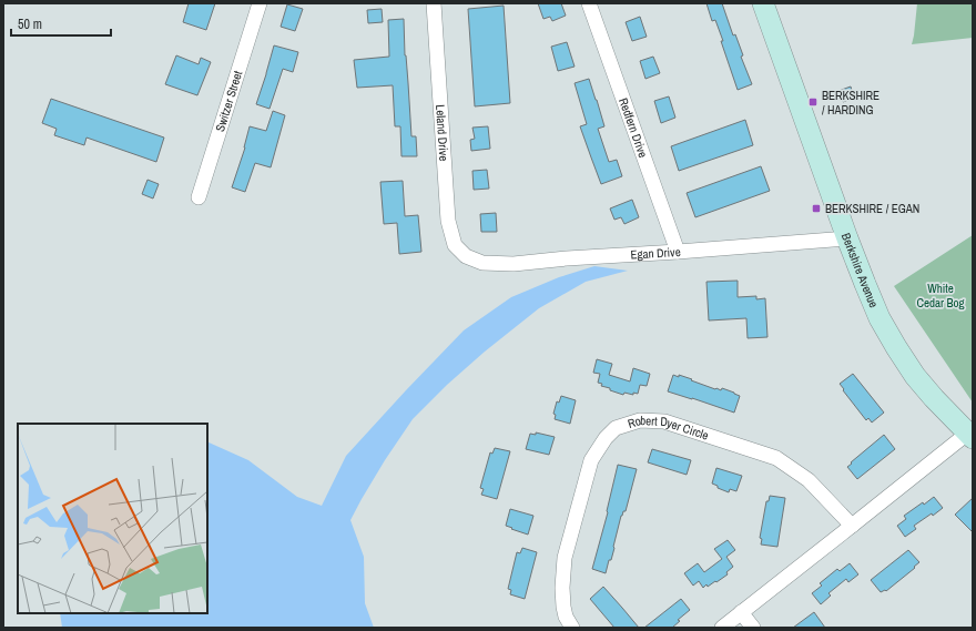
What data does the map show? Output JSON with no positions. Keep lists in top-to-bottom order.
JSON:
{
  "streets": {
    "main road": ["Berkshire Avenue"],
    "street": [
      "Switzer Street",
      "Redfern Drive",
      "Leland Drive",
      "Egan Drive",
      "Robert Dyer Circle"
    ]
  },
  "crossings": [
    ["Redfern Drive", "Egan Drive"],
    ["Leland Drive", "Egan Drive"],
    ["Egan Drive", "Berkshire Avenue"]
  ],
  "parks": ["White Cedar Bog"],
  "places": {
    "transit": ["BERKSHIRE / HARDING", "BERKSHIRE / EGAN"]
  },
  "scale_bar": "50 m"
}
